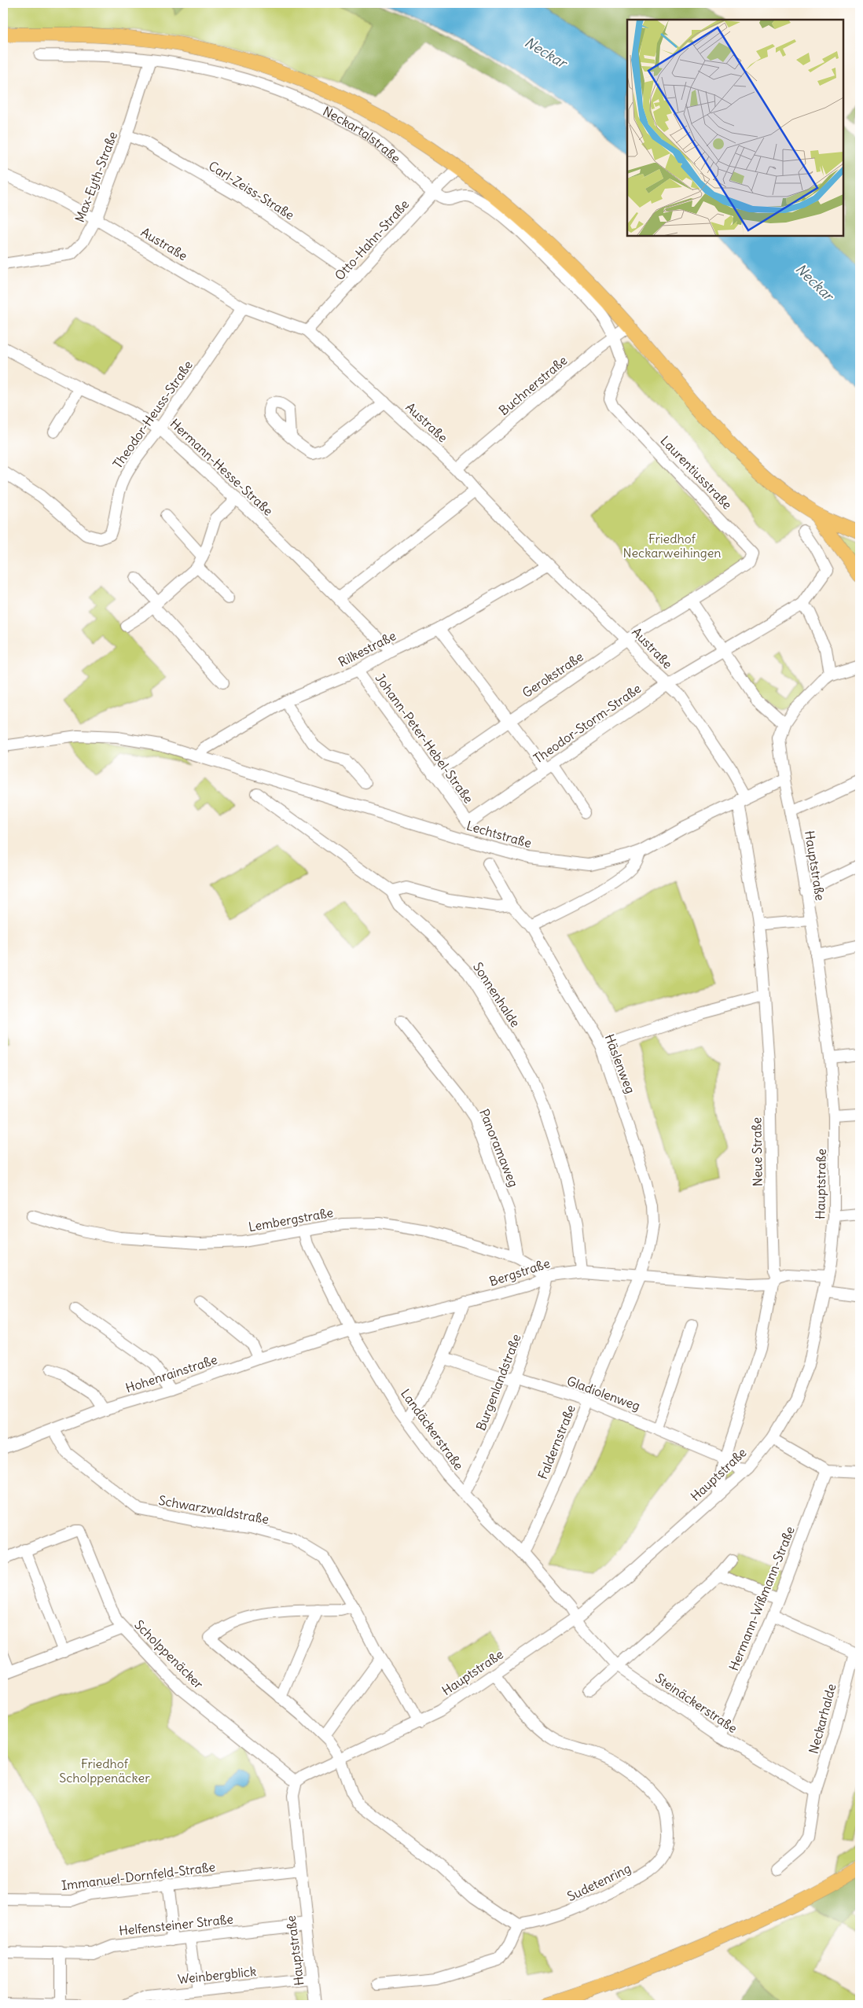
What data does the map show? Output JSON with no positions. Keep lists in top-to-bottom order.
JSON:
{
  "streets": {
    "main road": ["Neckartalstraße"],
    "street": [
      "Max-Eyth-Straße",
      "Carl-Zeiss-Straße",
      "Otto-Hahn-Straße",
      "Austraße",
      "Buchnerstraße",
      "Theodor-Heuss-Straße",
      "Hermann-Hesse-Straße",
      "Laurentiusstraße",
      "Rilkestraße",
      "Gerokstraße",
      "Theodor-Storm-Straße",
      "Johann-Peter-Hebel-Straße",
      "Lechtstraße",
      "Hauptstraße",
      "Sonnenhalde",
      "Häslenweg",
      "Panoramaweg",
      "Neue Straße",
      "Lembergstraße",
      "Bergstraße",
      "Hohenrainstraße",
      "Burgenlandstraße",
      "Gladiolenweg",
      "Landäckerstraße",
      "Faldernstraße",
      "Schwarzwaldstraße",
      "Hermann-Wißmann-Straße",
      "Scholppenäcker",
      "Steinäckerstraße",
      "Neckarhalde",
      "Immanuel-Dornfeld-Straße",
      "Sudetenring",
      "Helfensteiner Straße",
      "Weinbergblick"
    ]
  },
  "crossings": [
    ["Neckartalstraße", "Max-Eyth-Straße"],
    ["Neckartalstraße", "Otto-Hahn-Straße"],
    ["Neckartalstraße", "Buchnerstraße"],
    ["Neckartalstraße", "Laurentiusstraße"],
    ["Max-Eyth-Straße", "Carl-Zeiss-Straße"],
    ["Max-Eyth-Straße", "Austraße"],
    ["Carl-Zeiss-Straße", "Otto-Hahn-Straße"],
    ["Otto-Hahn-Straße", "Austraße"],
    ["Austraße", "Buchnerstraße"],
    ["Austraße", "Theodor-Heuss-Straße"],
    ["Austraße", "Rilkestraße"],
    ["Austraße", "Gerokstraße"],
    ["Austraße", "Theodor-Storm-Straße"],
    ["Austraße", "Lechtstraße"],
    ["Austraße", "Neue Straße"],
    ["Buchnerstraße", "Laurentiusstraße"],
    ["Theodor-Heuss-Straße", "Hermann-Hesse-Straße"],
    ["Hermann-Hesse-Straße", "Rilkestraße"],
    ["Laurentiusstraße", "Gerokstraße"],
    ["Rilkestraße", "Johann-Peter-Hebel-Straße"],
    ["Rilkestraße", "Lechtstraße"],
    ["Gerokstraße", "Johann-Peter-Hebel-Straße"],
    ["Theodor-Storm-Straße", "Johann-Peter-Hebel-Straße"],
    ["Lechtstraße", "Hauptstraße"],
    ["Lechtstraße", "Neue Straße"],
    ["Hauptstraße", "Neue Straße"],
    ["Hauptstraße", "Bergstraße"],
    ["Hauptstraße", "Gladiolenweg"],
    ["Hauptstraße", "Landäckerstraße"],
    ["Hauptstraße", "Schwarzwaldstraße"],
    ["Hauptstraße", "Scholppenäcker"],
    ["Hauptstraße", "Steinäckerstraße"],
    ["Hauptstraße", "Immanuel-Dornfeld-Straße"],
    ["Hauptstraße", "Sudetenring"],
    ["Hauptstraße", "Helfensteiner Straße"],
    ["Hauptstraße", "Weinbergblick"],
    ["Sonnenhalde", "Bergstraße"],
    ["Häslenweg", "Bergstraße"],
    ["Häslenweg", "Faldernstraße"],
    ["Panoramaweg", "Lembergstraße"],
    ["Neue Straße", "Bergstraße"],
    ["Neue Straße", "Gladiolenweg"],
    ["Lembergstraße", "Bergstraße"],
    ["Lembergstraße", "Burgenlandstraße"],
    ["Lembergstraße", "Landäckerstraße"],
    ["Bergstraße", "Hohenrainstraße"],
    ["Bergstraße", "Burgenlandstraße"],
    ["Bergstraße", "Landäckerstraße"],
    ["Bergstraße", "Faldernstraße"],
    ["Hohenrainstraße", "Landäckerstraße"],
    ["Hohenrainstraße", "Schwarzwaldstraße"],
    ["Burgenlandstraße", "Gladiolenweg"],
    ["Burgenlandstraße", "Landäckerstraße"],
    ["Gladiolenweg", "Faldernstraße"],
    ["Landäckerstraße", "Faldernstraße"],
    ["Landäckerstraße", "Steinäckerstraße"],
    ["Hermann-Wißmann-Straße", "Steinäckerstraße"],
    ["Hermann-Wißmann-Straße", "Neckarhalde"],
    ["Steinäckerstraße", "Neckarhalde"]
  ],
  "water": ["Neckar"],
  "parks": ["Friedhof Neckarweihingen", "Friedhof Scholppenäcker"]
}
